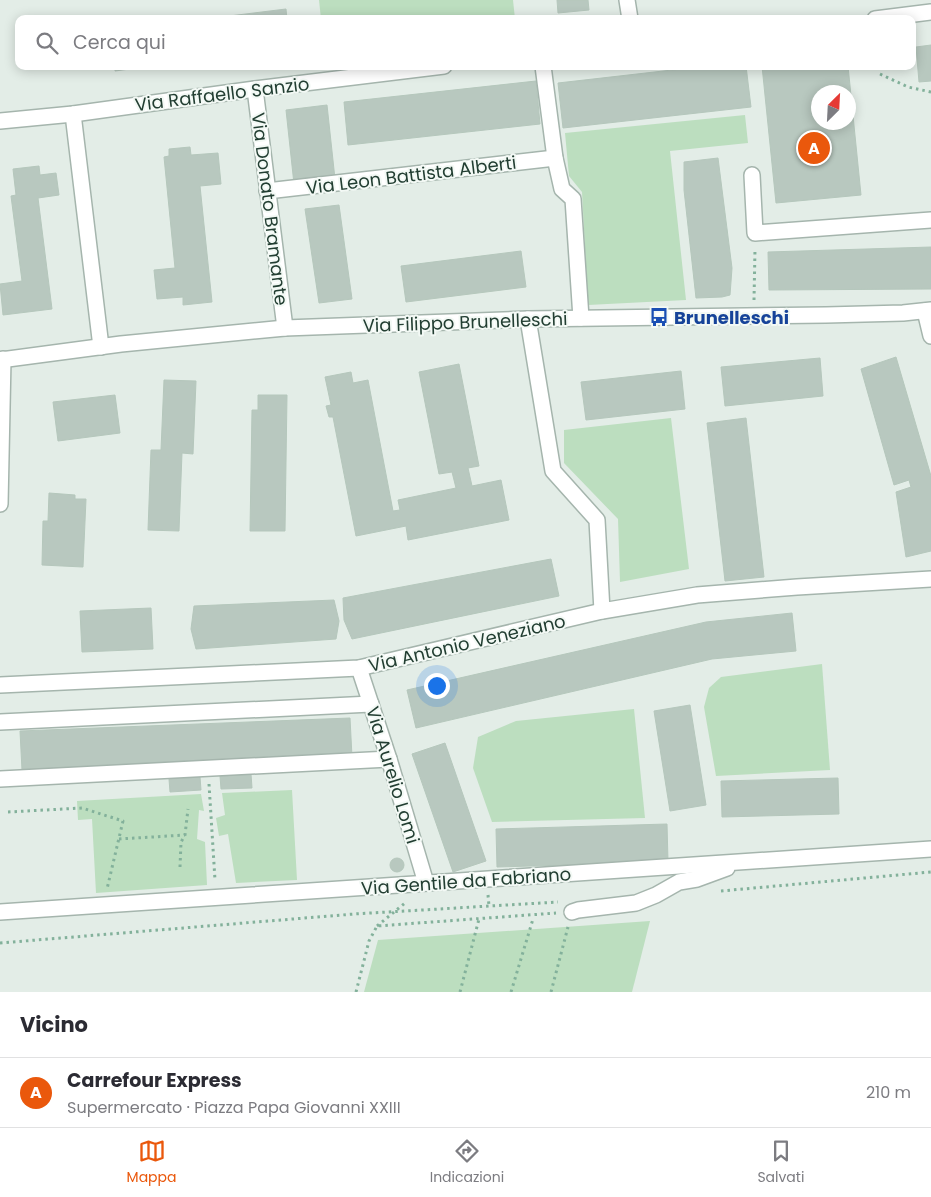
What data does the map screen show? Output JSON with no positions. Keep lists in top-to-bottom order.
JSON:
{
  "streets": {
    "street": [
      "Via Raffaello Sanzio",
      "Via Leon Battista Alberti",
      "Via Donato Bramante",
      "Via Filippo Brunelleschi",
      "Via Antonio Veneziano",
      "Via Aurelio Lomi",
      "Via Gentile da Fabriano"
    ]
  },
  "crossings": [
    ["Via Raffaello Sanzio", "Via Donato Bramante"],
    ["Via Leon Battista Alberti", "Via Donato Bramante"],
    ["Via Donato Bramante", "Via Filippo Brunelleschi"],
    ["Via Antonio Veneziano", "Via Aurelio Lomi"],
    ["Via Aurelio Lomi", "Via Gentile da Fabriano"]
  ],
  "places": {
    "bus stop": ["Brunelleschi"]
  },
  "north": "top right",
  "page": {
    "search": "Cerca qui",
    "pins": "A",
    "heading": "Vicino",
    "list": [
      {
        "mark": "A",
        "name": "Carrefour Express",
        "note": "Supermercato · Piazza Papa Giovanni XXIII",
        "value": "210 m"
      }
    ],
    "nav": ["Mappa", "Indicazioni", "Salvati"]
  }
}
